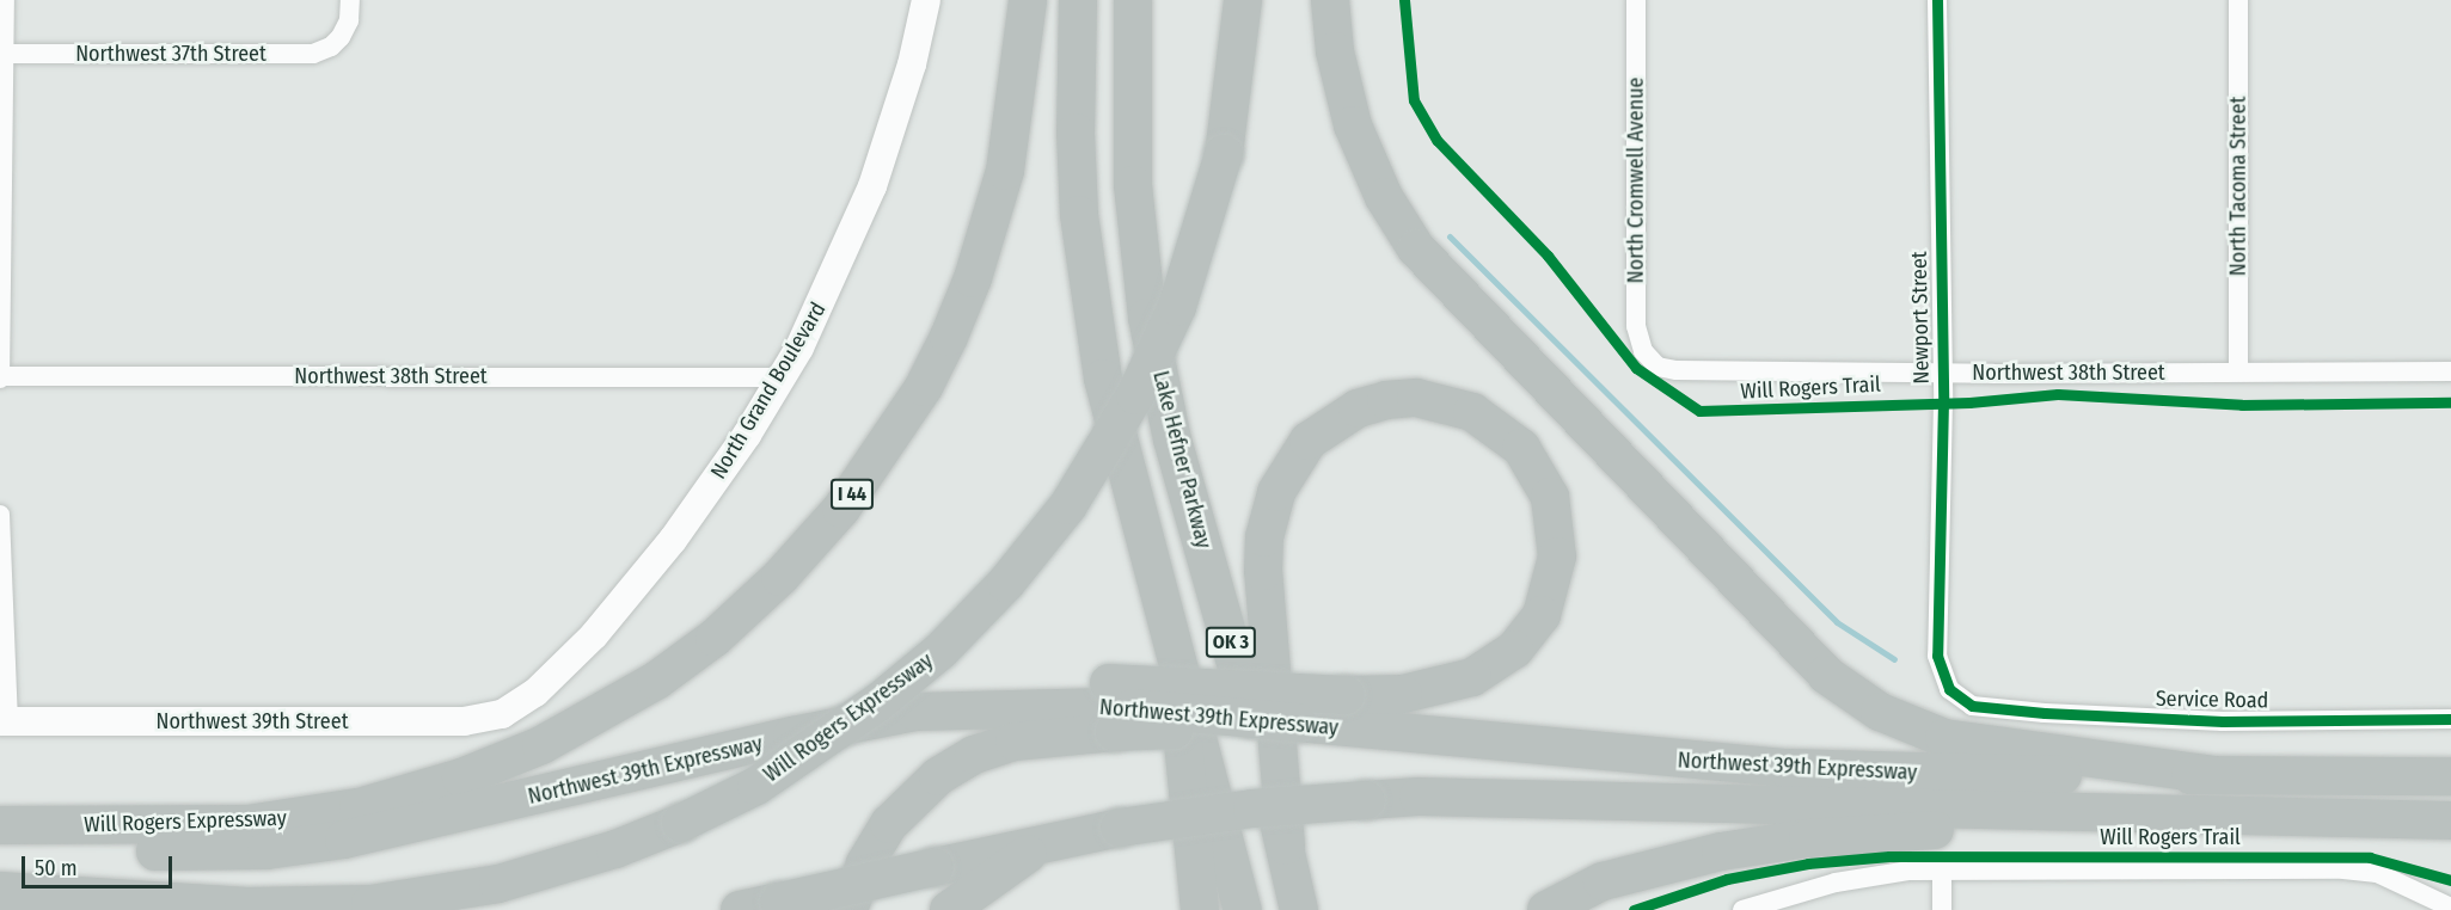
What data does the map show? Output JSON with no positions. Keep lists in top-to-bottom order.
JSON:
{
  "streets": {
    "highway": [
      "Lake Hefner Parkway",
      "I 44",
      "OK 3",
      "Will Rogers Expressway",
      "Northwest 39th Expressway"
    ],
    "main road": ["North Grand Boulevard", "Northwest 39th Street"],
    "street": [
      "Northwest 37th Street",
      "North Cromwell Avenue",
      "North Tacoma Street",
      "Newport Street",
      "Northwest 38th Street",
      "Service Road"
    ],
    "cycle path": ["Will Rogers Trail"]
  },
  "crossings": [
    ["North Cromwell Avenue", "Northwest 38th Street"],
    ["North Tacoma Street", "Northwest 38th Street"],
    ["Newport Street", "Northwest 38th Street"],
    ["Newport Street", "Service Road"],
    ["Northwest 38th Street", "North Grand Boulevard"],
    ["North Grand Boulevard", "Northwest 39th Street"]
  ],
  "scale_bar": "50 m"
}
